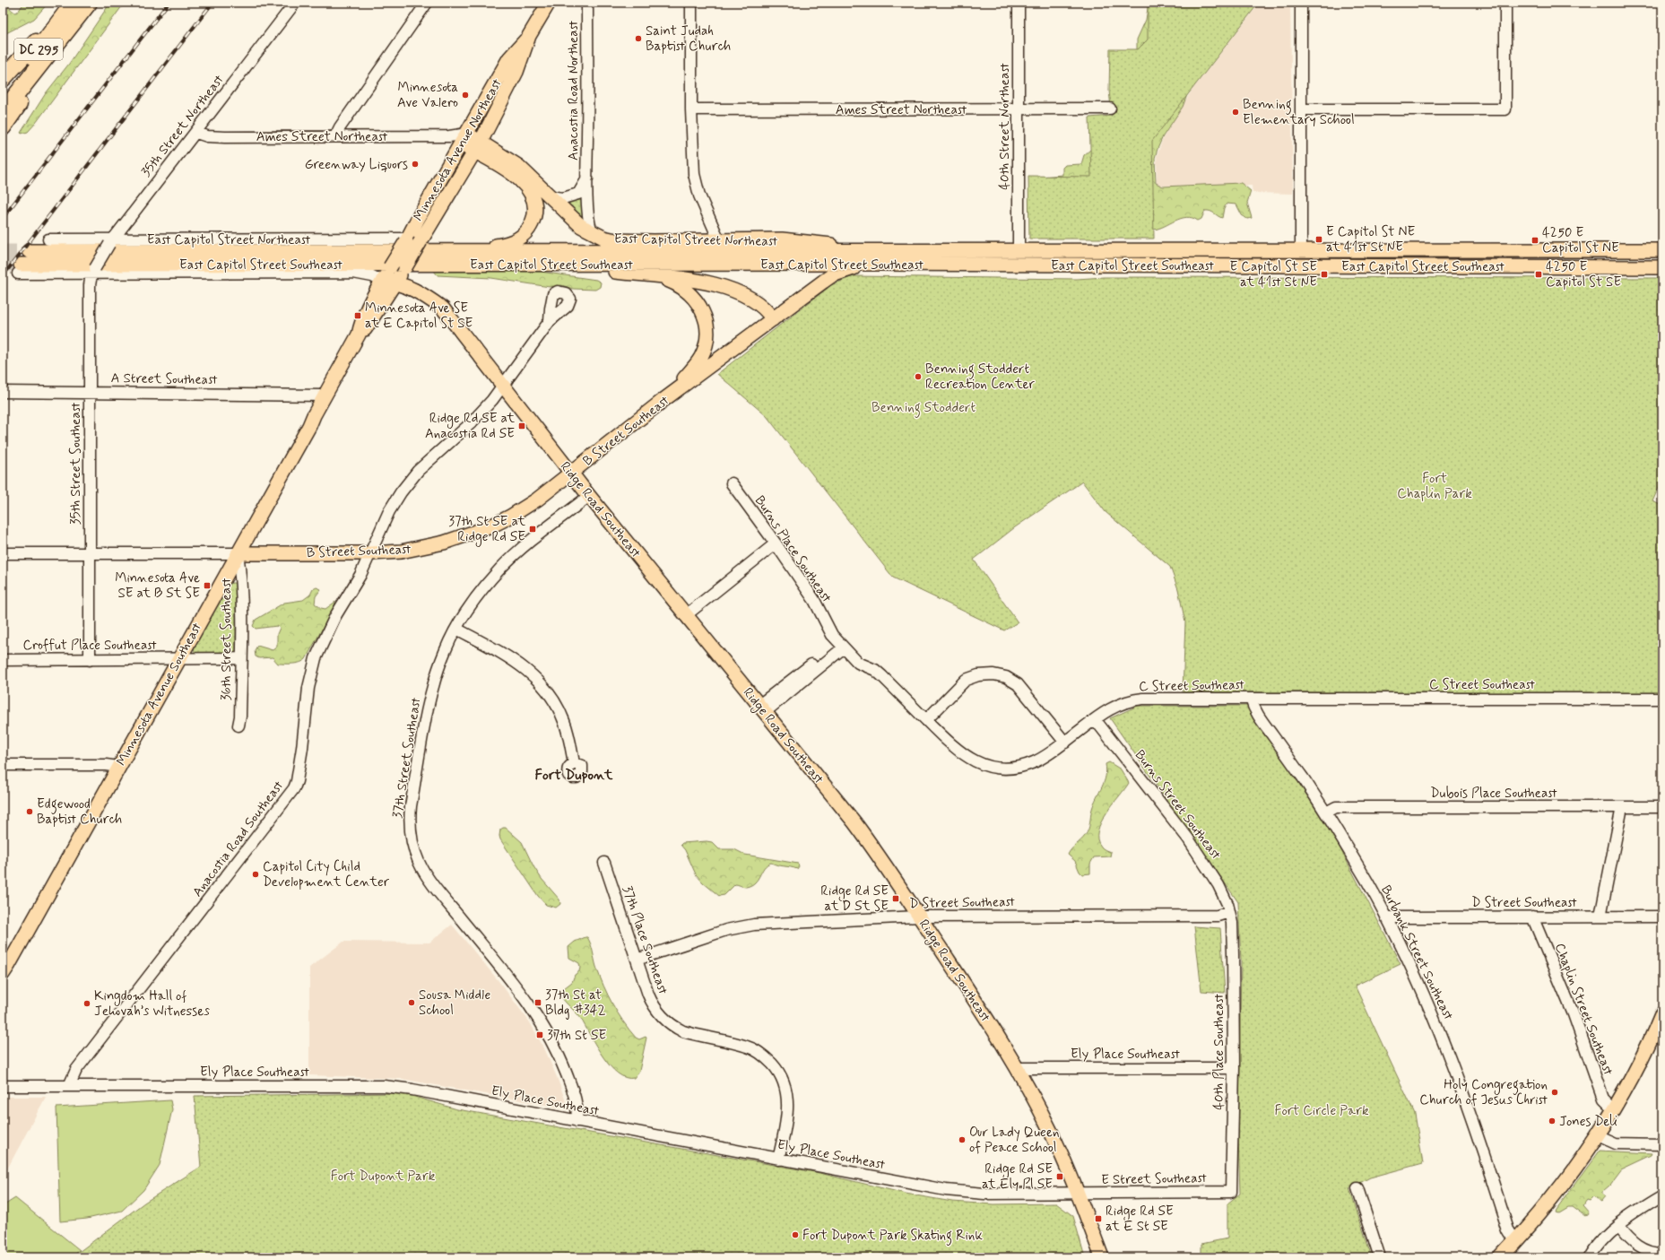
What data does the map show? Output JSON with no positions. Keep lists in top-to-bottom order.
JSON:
{
  "streets": {
    "highway": ["DC 295"],
    "main road": [
      "Minnesota Avenue Northeast",
      "East Capitol Street Northeast",
      "East Capitol Street Southeast",
      "B Street Southeast",
      "Ridge Road Southeast",
      "Minnesota Avenue Southeast"
    ],
    "street": [
      "Anacostia Road Northeast",
      "Ames Street Northeast",
      "35th Street Northeast",
      "40th Street Northeast",
      "A Street Southeast",
      "35th Street Southeast",
      "Burns Place Southeast",
      "36th Street Southeast",
      "Croffut Place Southeast",
      "C Street Southeast",
      "37th Street Southeast",
      "Dubois Place Southeast",
      "Burns Street Southeast",
      "Anacostia Road Southeast",
      "D Street Southeast",
      "37th Place Southeast",
      "Burbank Street Southeast",
      "Chaplin Street Southeast",
      "40th Place Southeast",
      "Ely Place Southeast",
      "E Street Southeast"
    ]
  },
  "crossings": [
    ["Anacostia Road Northeast", "East Capitol Street Northeast"],
    ["Ames Street Northeast", "35th Street Northeast"],
    ["Ames Street Northeast", "40th Street Northeast"],
    ["Ames Street Northeast", "Minnesota Avenue Northeast"],
    ["35th Street Northeast", "East Capitol Street Northeast"],
    ["35th Street Northeast", "East Capitol Street Southeast"],
    ["35th Street Northeast", "35th Street Southeast"],
    ["40th Street Northeast", "East Capitol Street Northeast"],
    ["Minnesota Avenue Northeast", "East Capitol Street Northeast"],
    ["Minnesota Avenue Northeast", "Minnesota Avenue Southeast"],
    ["East Capitol Street Northeast", "East Capitol Street Southeast"],
    ["East Capitol Street Northeast", "B Street Southeast"],
    ["East Capitol Street Southeast", "B Street Southeast"],
    ["East Capitol Street Southeast", "35th Street Southeast"],
    ["East Capitol Street Southeast", "Ridge Road Southeast"],
    ["East Capitol Street Southeast", "Minnesota Avenue Southeast"],
    ["A Street Southeast", "35th Street Southeast"],
    ["A Street Southeast", "Minnesota Avenue Southeast"],
    ["B Street Southeast", "35th Street Southeast"],
    ["B Street Southeast", "Ridge Road Southeast"],
    ["B Street Southeast", "36th Street Southeast"],
    ["B Street Southeast", "Minnesota Avenue Southeast"],
    ["B Street Southeast", "Anacostia Road Southeast"],
    ["35th Street Southeast", "Croffut Place Southeast"],
    ["Ridge Road Southeast", "Minnesota Avenue Southeast"],
    ["Ridge Road Southeast", "37th Street Southeast"],
    ["Ridge Road Southeast", "Anacostia Road Southeast"],
    ["Ridge Road Southeast", "D Street Southeast"],
    ["Ridge Road Southeast", "Ely Place Southeast"],
    ["Ridge Road Southeast", "E Street Southeast"],
    ["Burns Place Southeast", "C Street Southeast"],
    ["36th Street Southeast", "Croffut Place Southeast"],
    ["36th Street Southeast", "Minnesota Avenue Southeast"],
    ["Croffut Place Southeast", "Minnesota Avenue Southeast"],
    ["C Street Southeast", "Burns Street Southeast"],
    ["C Street Southeast", "Burbank Street Southeast"],
    ["37th Street Southeast", "Ely Place Southeast"],
    ["Dubois Place Southeast", "Burbank Street Southeast"],
    ["Burns Street Southeast", "D Street Southeast"],
    ["Burns Street Southeast", "40th Place Southeast"],
    ["Anacostia Road Southeast", "Ely Place Southeast"],
    ["D Street Southeast", "37th Place Southeast"],
    ["D Street Southeast", "Burbank Street Southeast"],
    ["D Street Southeast", "Chaplin Street Southeast"],
    ["D Street Southeast", "40th Place Southeast"],
    ["37th Place Southeast", "Ely Place Southeast"],
    ["40th Place Southeast", "Ely Place Southeast"],
    ["40th Place Southeast", "E Street Southeast"],
    ["Ely Place Southeast", "E Street Southeast"]
  ],
  "districts": ["Fort Dupont"],
  "parks": [
    "Benning Stoddert",
    "Fort Chaplin Park",
    "Fort Circle Park",
    "Fort Dupont Park"
  ],
  "places": {
    "other": [
      "Saint Judah Baptist Church",
      "Minnesota Ave Valero",
      "Benning Elementary School",
      "Greenway Liquors",
      "Benning Stoddert Recreation Center",
      "Edgewood Baptist Church",
      "Capitol City Child Development Center",
      "Sousa Middle School",
      "Kingdom Hall of Jehovah’s Witnesses",
      "Holy Congregation Church of Jesus Christ",
      "Jones Deli",
      "Our Lady Queen of Peace School",
      "Fort Dupont Park Skating Rink"
    ],
    "transit": [
      "E Capitol St NE at 41st St NE",
      "4250 E Capitol St NE",
      "E Capitol St SE at 41st St NE",
      "4250 E Capitol St SE",
      "Minnesota Ave SE at E Capitol St SE",
      "Ridge Rd SE at Anacostia Rd SE",
      "37th St SE at Ridge Rd SE",
      "Minnesota Ave SE at B St SE",
      "Ridge Rd SE at D St SE",
      "37th St at Bldg #342",
      "37th St SE",
      "Ridge Rd SE at Ely Pl SE",
      "Ridge Rd SE at E St SE"
    ]
  }
}
